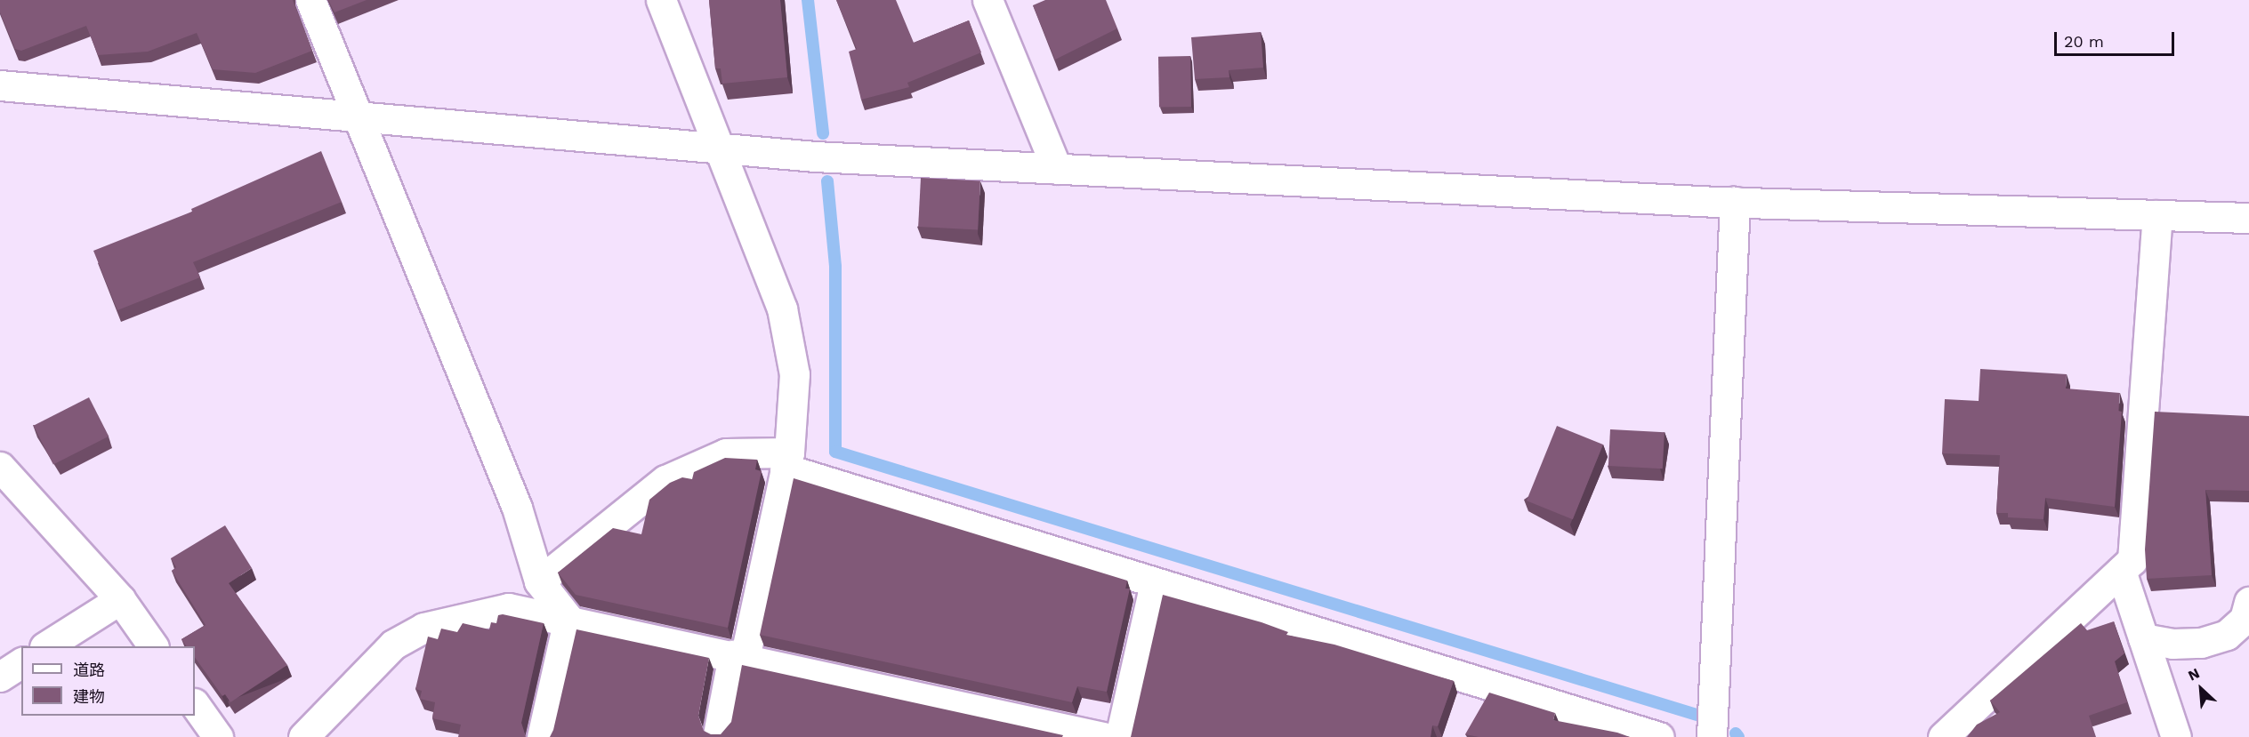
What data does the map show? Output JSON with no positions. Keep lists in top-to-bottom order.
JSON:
{
  "legend": ["道路", "建物"],
  "scale_bar": "20 m",
  "north": "top left"
}
